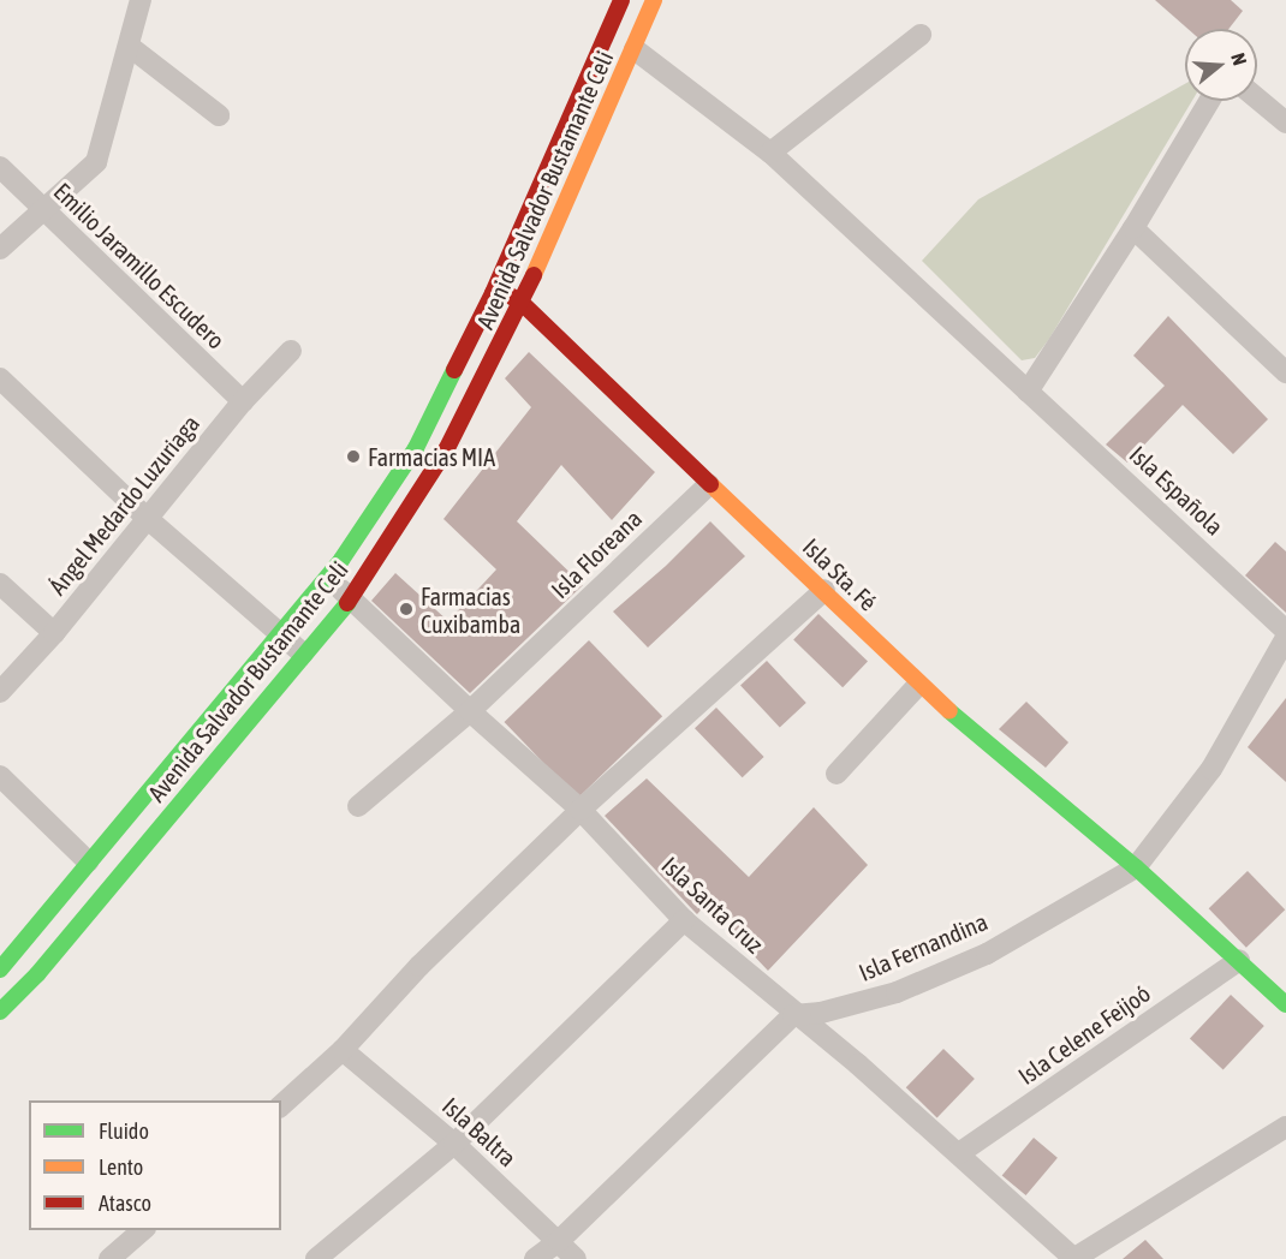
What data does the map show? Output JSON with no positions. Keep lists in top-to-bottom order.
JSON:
{
  "streets": {
    "main road": ["Avenida Salvador Bustamante Celi", "Isla Sta. Fé"],
    "street": [
      "Emilio Jaramillo Escudero",
      "Isla Española",
      "Ángel Medardo Luzuriaga",
      "Isla Floreana",
      "Isla Santa Cruz",
      "Isla Fernandina",
      "Isla Celene Feijoó",
      "Isla Baltra"
    ]
  },
  "crossings": [
    ["Avenida Salvador Bustamante Celi", "Isla Española"],
    ["Avenida Salvador Bustamante Celi", "Isla Sta. Fé"],
    ["Avenida Salvador Bustamante Celi", "Isla Santa Cruz"],
    ["Emilio Jaramillo Escudero", "Ángel Medardo Luzuriaga"],
    ["Isla Floreana", "Isla Sta. Fé"],
    ["Isla Floreana", "Isla Santa Cruz"],
    ["Isla Sta. Fé", "Isla Fernandina"],
    ["Isla Sta. Fé", "Isla Celene Feijoó"],
    ["Isla Santa Cruz", "Isla Fernandina"],
    ["Isla Santa Cruz", "Isla Celene Feijoó"]
  ],
  "places": ["Farmacias MIA", "Farmacias Cuxibamba"],
  "legend": ["Fluido", "Lento", "Atasco"],
  "north": "right"
}
